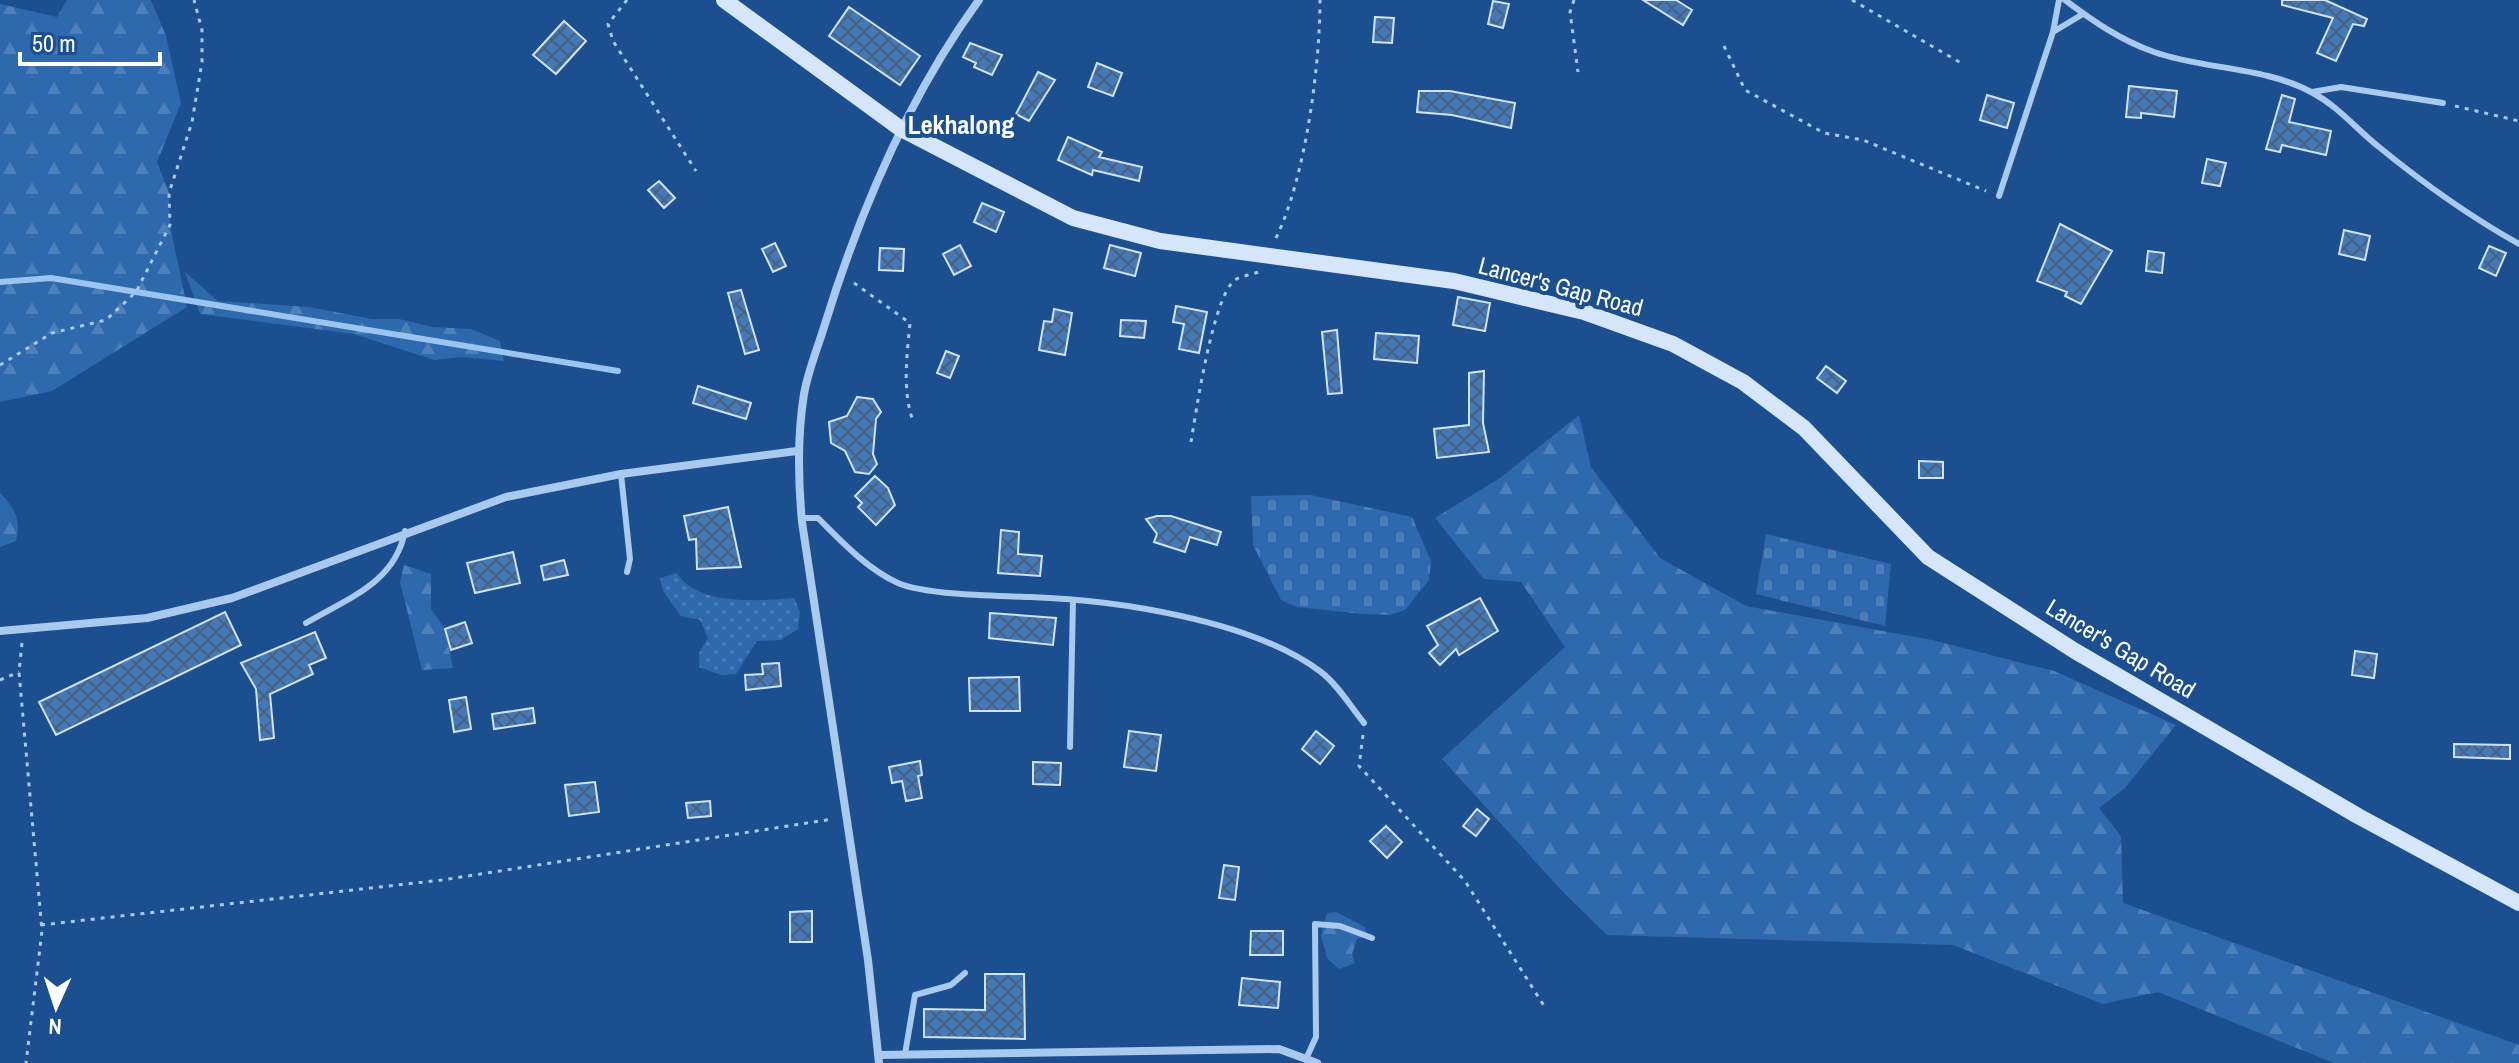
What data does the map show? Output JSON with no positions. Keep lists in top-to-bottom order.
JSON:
{
  "streets": {
    "main road": ["Lancer's Gap Road"]
  },
  "districts": ["Lekhalong"],
  "scale_bar": "50 m",
  "north": "bottom"
}
